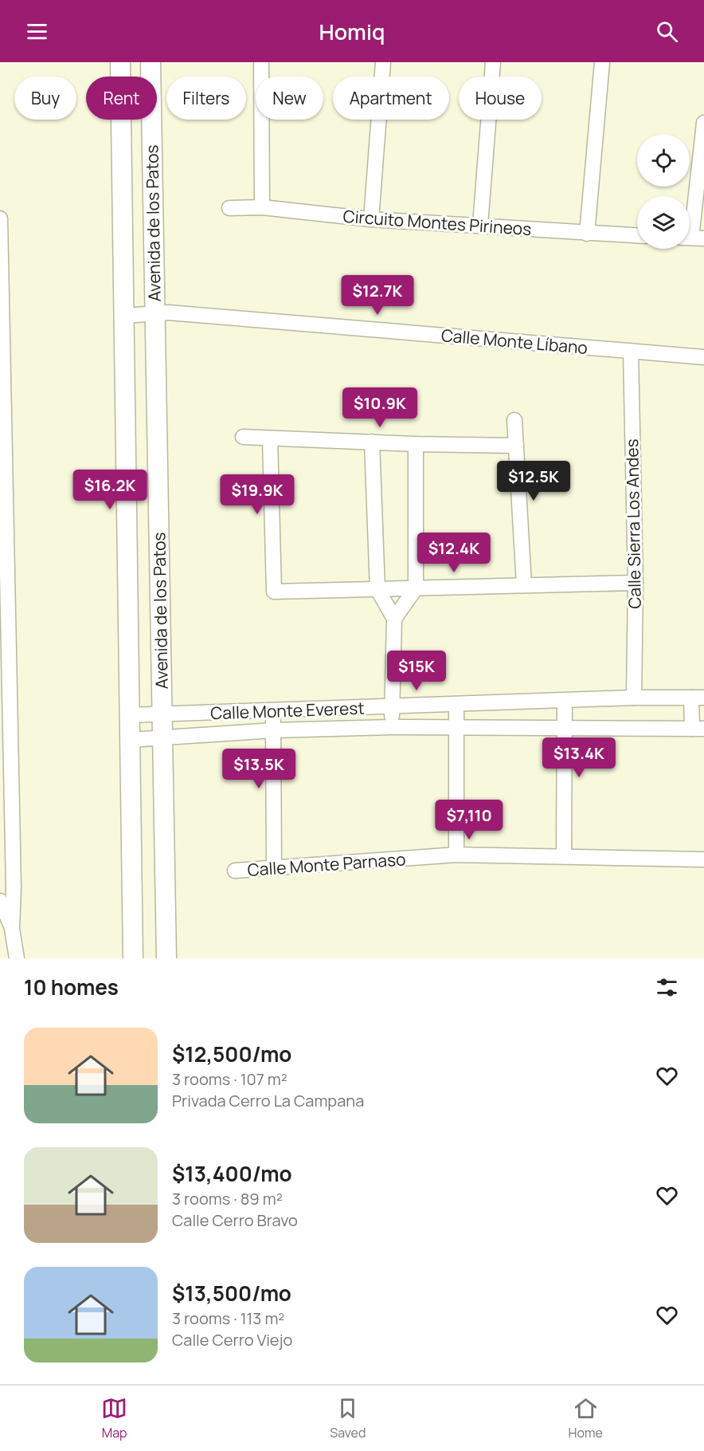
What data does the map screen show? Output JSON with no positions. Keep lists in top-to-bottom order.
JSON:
{
  "streets": {
    "street": [
      "Circuito Montes Pirineos",
      "Avenida de los Patos",
      "Calle Monte Líbano",
      "Calle Sierra Los Andes",
      "Calle Monte Everest",
      "Calle Monte Parnaso"
    ]
  },
  "crossings": [
    ["Avenida de los Patos", "Calle Monte Líbano"],
    ["Avenida de los Patos", "Calle Monte Everest"],
    ["Calle Monte Líbano", "Calle Sierra Los Andes"],
    ["Calle Sierra Los Andes", "Calle Monte Everest"]
  ],
  "page": {
    "header": "Homiq",
    "chip": [
      "Buy",
      "Rent",
      "Filters",
      "New",
      "Apartment",
      "House"
    ],
    "price": [
      "$12.7K",
      "$10.9K",
      "$12.5K",
      "$16.2K",
      "$19.9K",
      "$12.4K",
      "$15K",
      "$13.4K",
      "$13.5K",
      "$7,110"
    ],
    "heading": "10 homes",
    "list": [
      {
        "name": "$12,500/mo",
        "note": "3 rooms · 107 m² · Privada Cerro La Campana"
      },
      {
        "name": "$13,400/mo",
        "note": "3 rooms · 89 m² · Calle Cerro Bravo"
      },
      {
        "name": "$13,500/mo",
        "note": "3 rooms · 113 m² · Calle Cerro Viejo"
      }
    ],
    "tabs": ["Map", "Saved", "Home"]
  }
}
